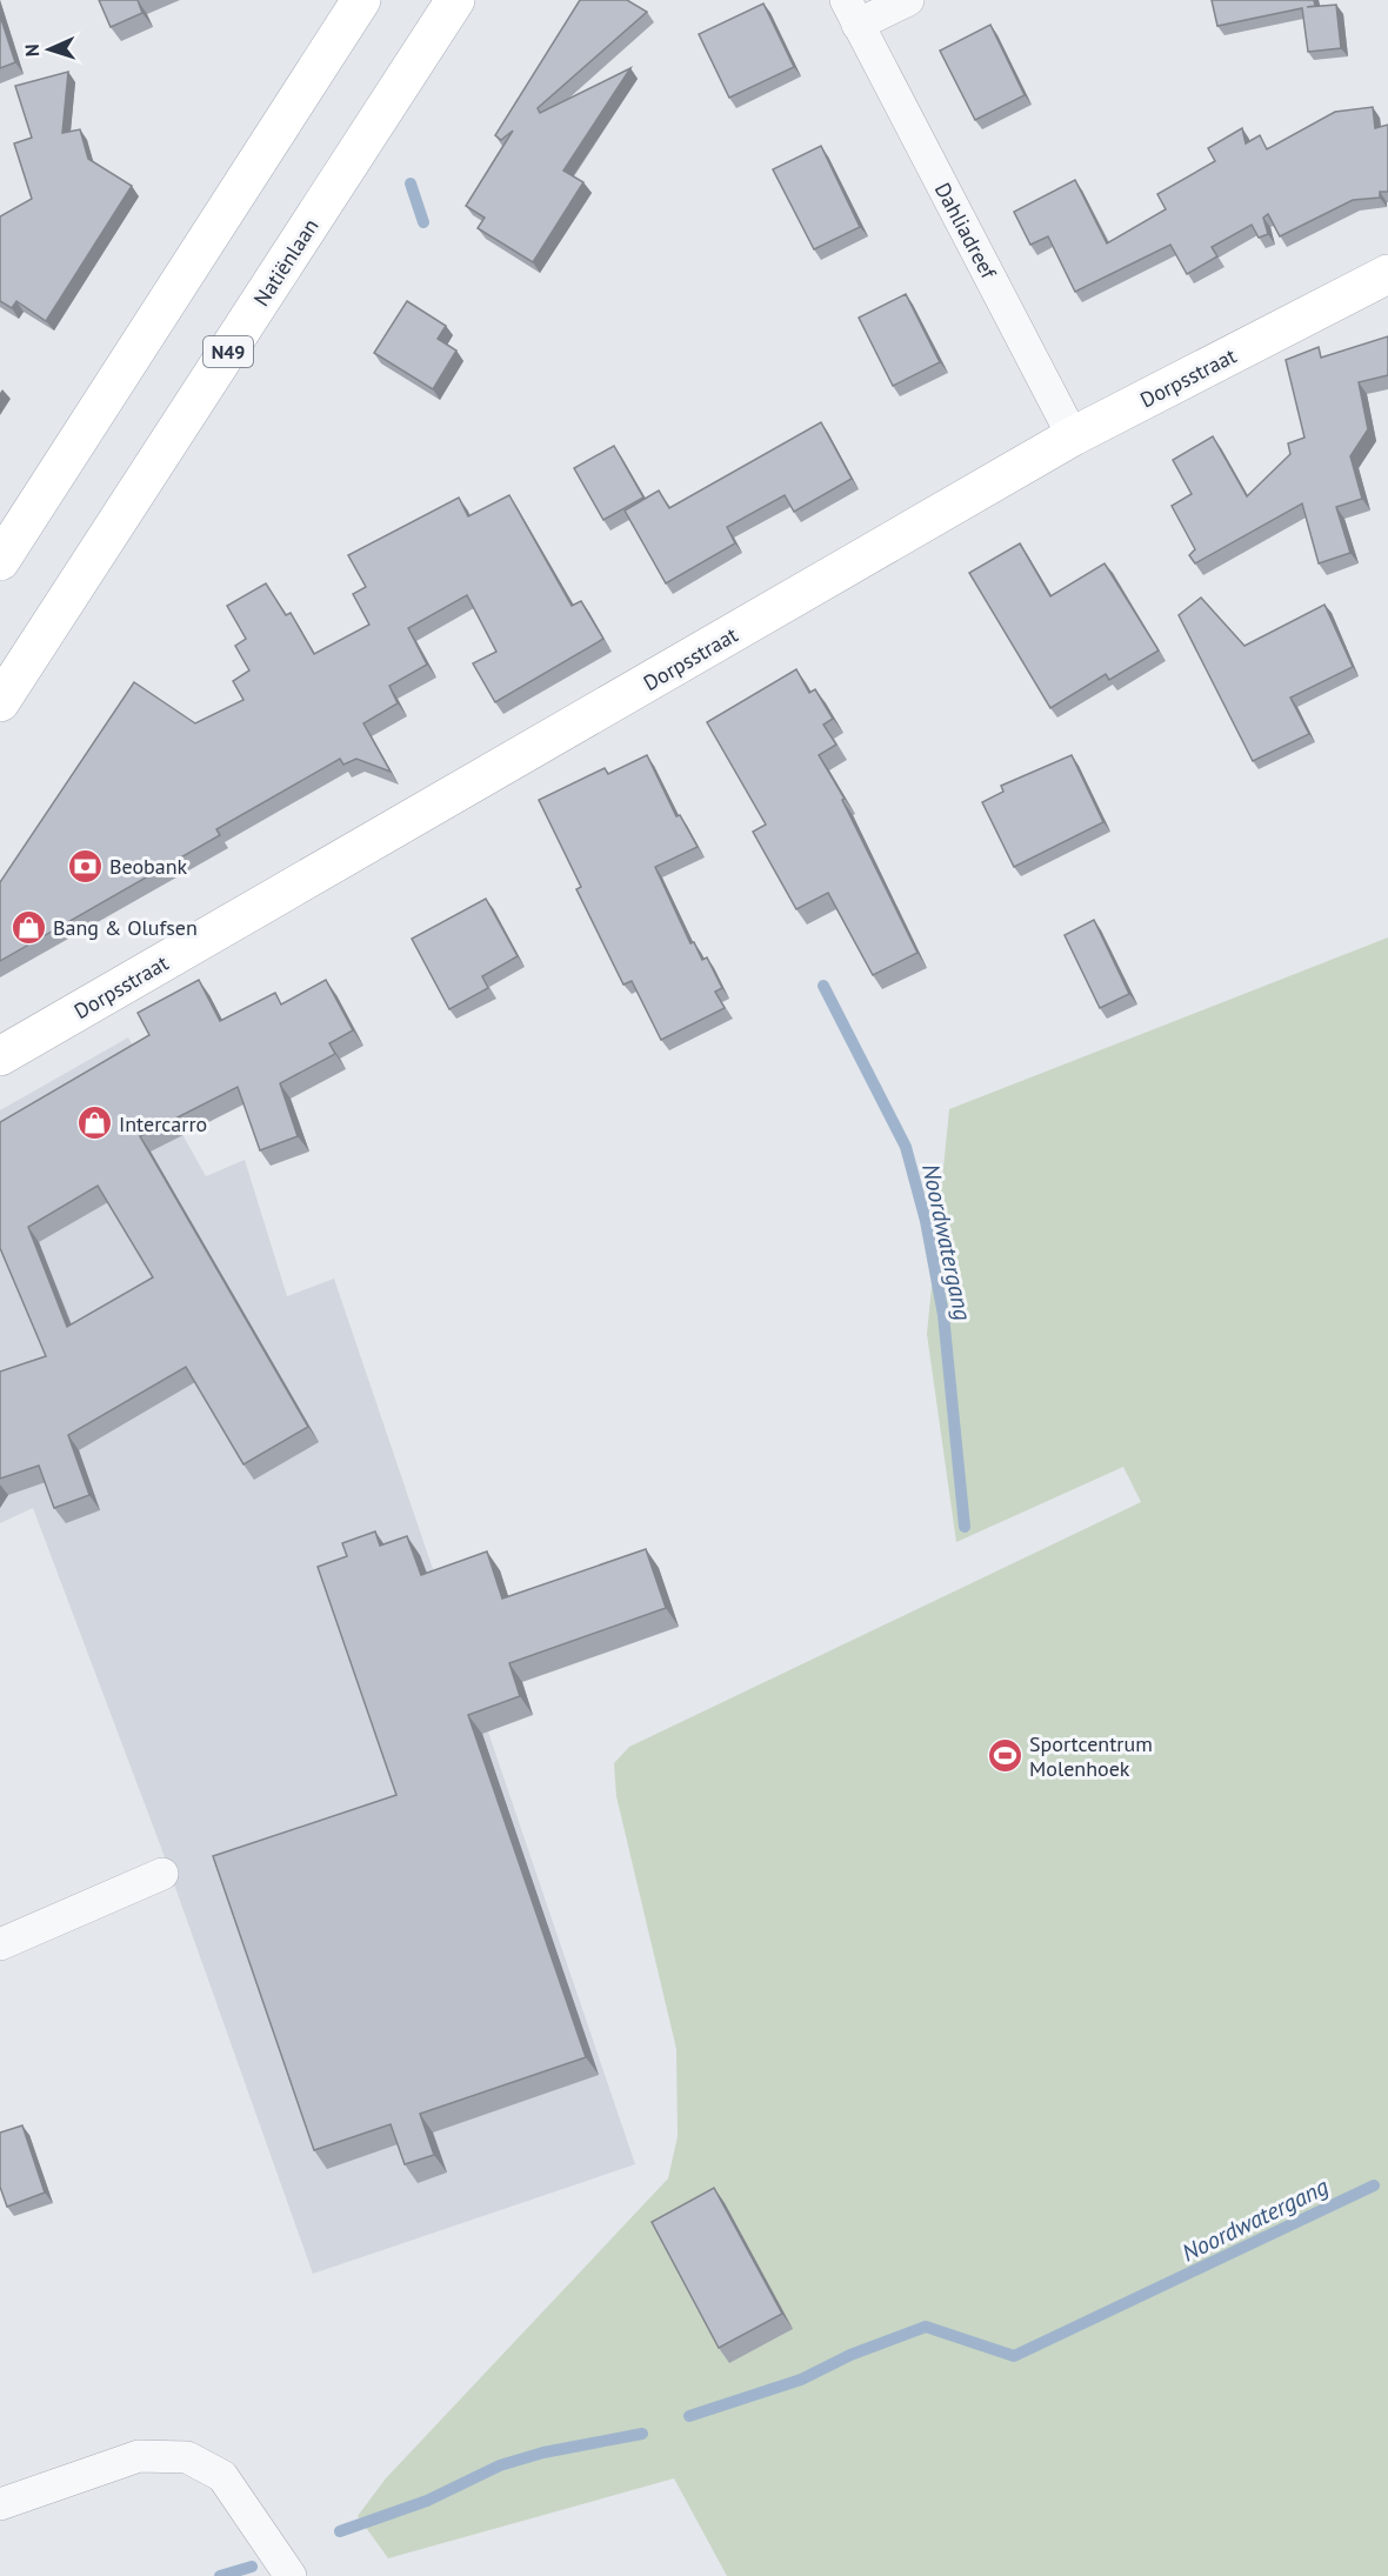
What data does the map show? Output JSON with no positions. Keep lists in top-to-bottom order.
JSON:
{
  "streets": {
    "street": [
      "Dahliadreef",
      "Natiënlaan",
      "N49",
      "Dorpsstraat"
    ]
  },
  "crossings": [
    ["Dahliadreef", "Dorpsstraat"]
  ],
  "water": ["Noordwatergang"],
  "places": {
    "bank": ["Beobank"],
    "shop": ["Bang & Olufsen", "Intercarro"],
    "sports": ["Sportcentrum Molenhoek"]
  },
  "north": "left"
}
